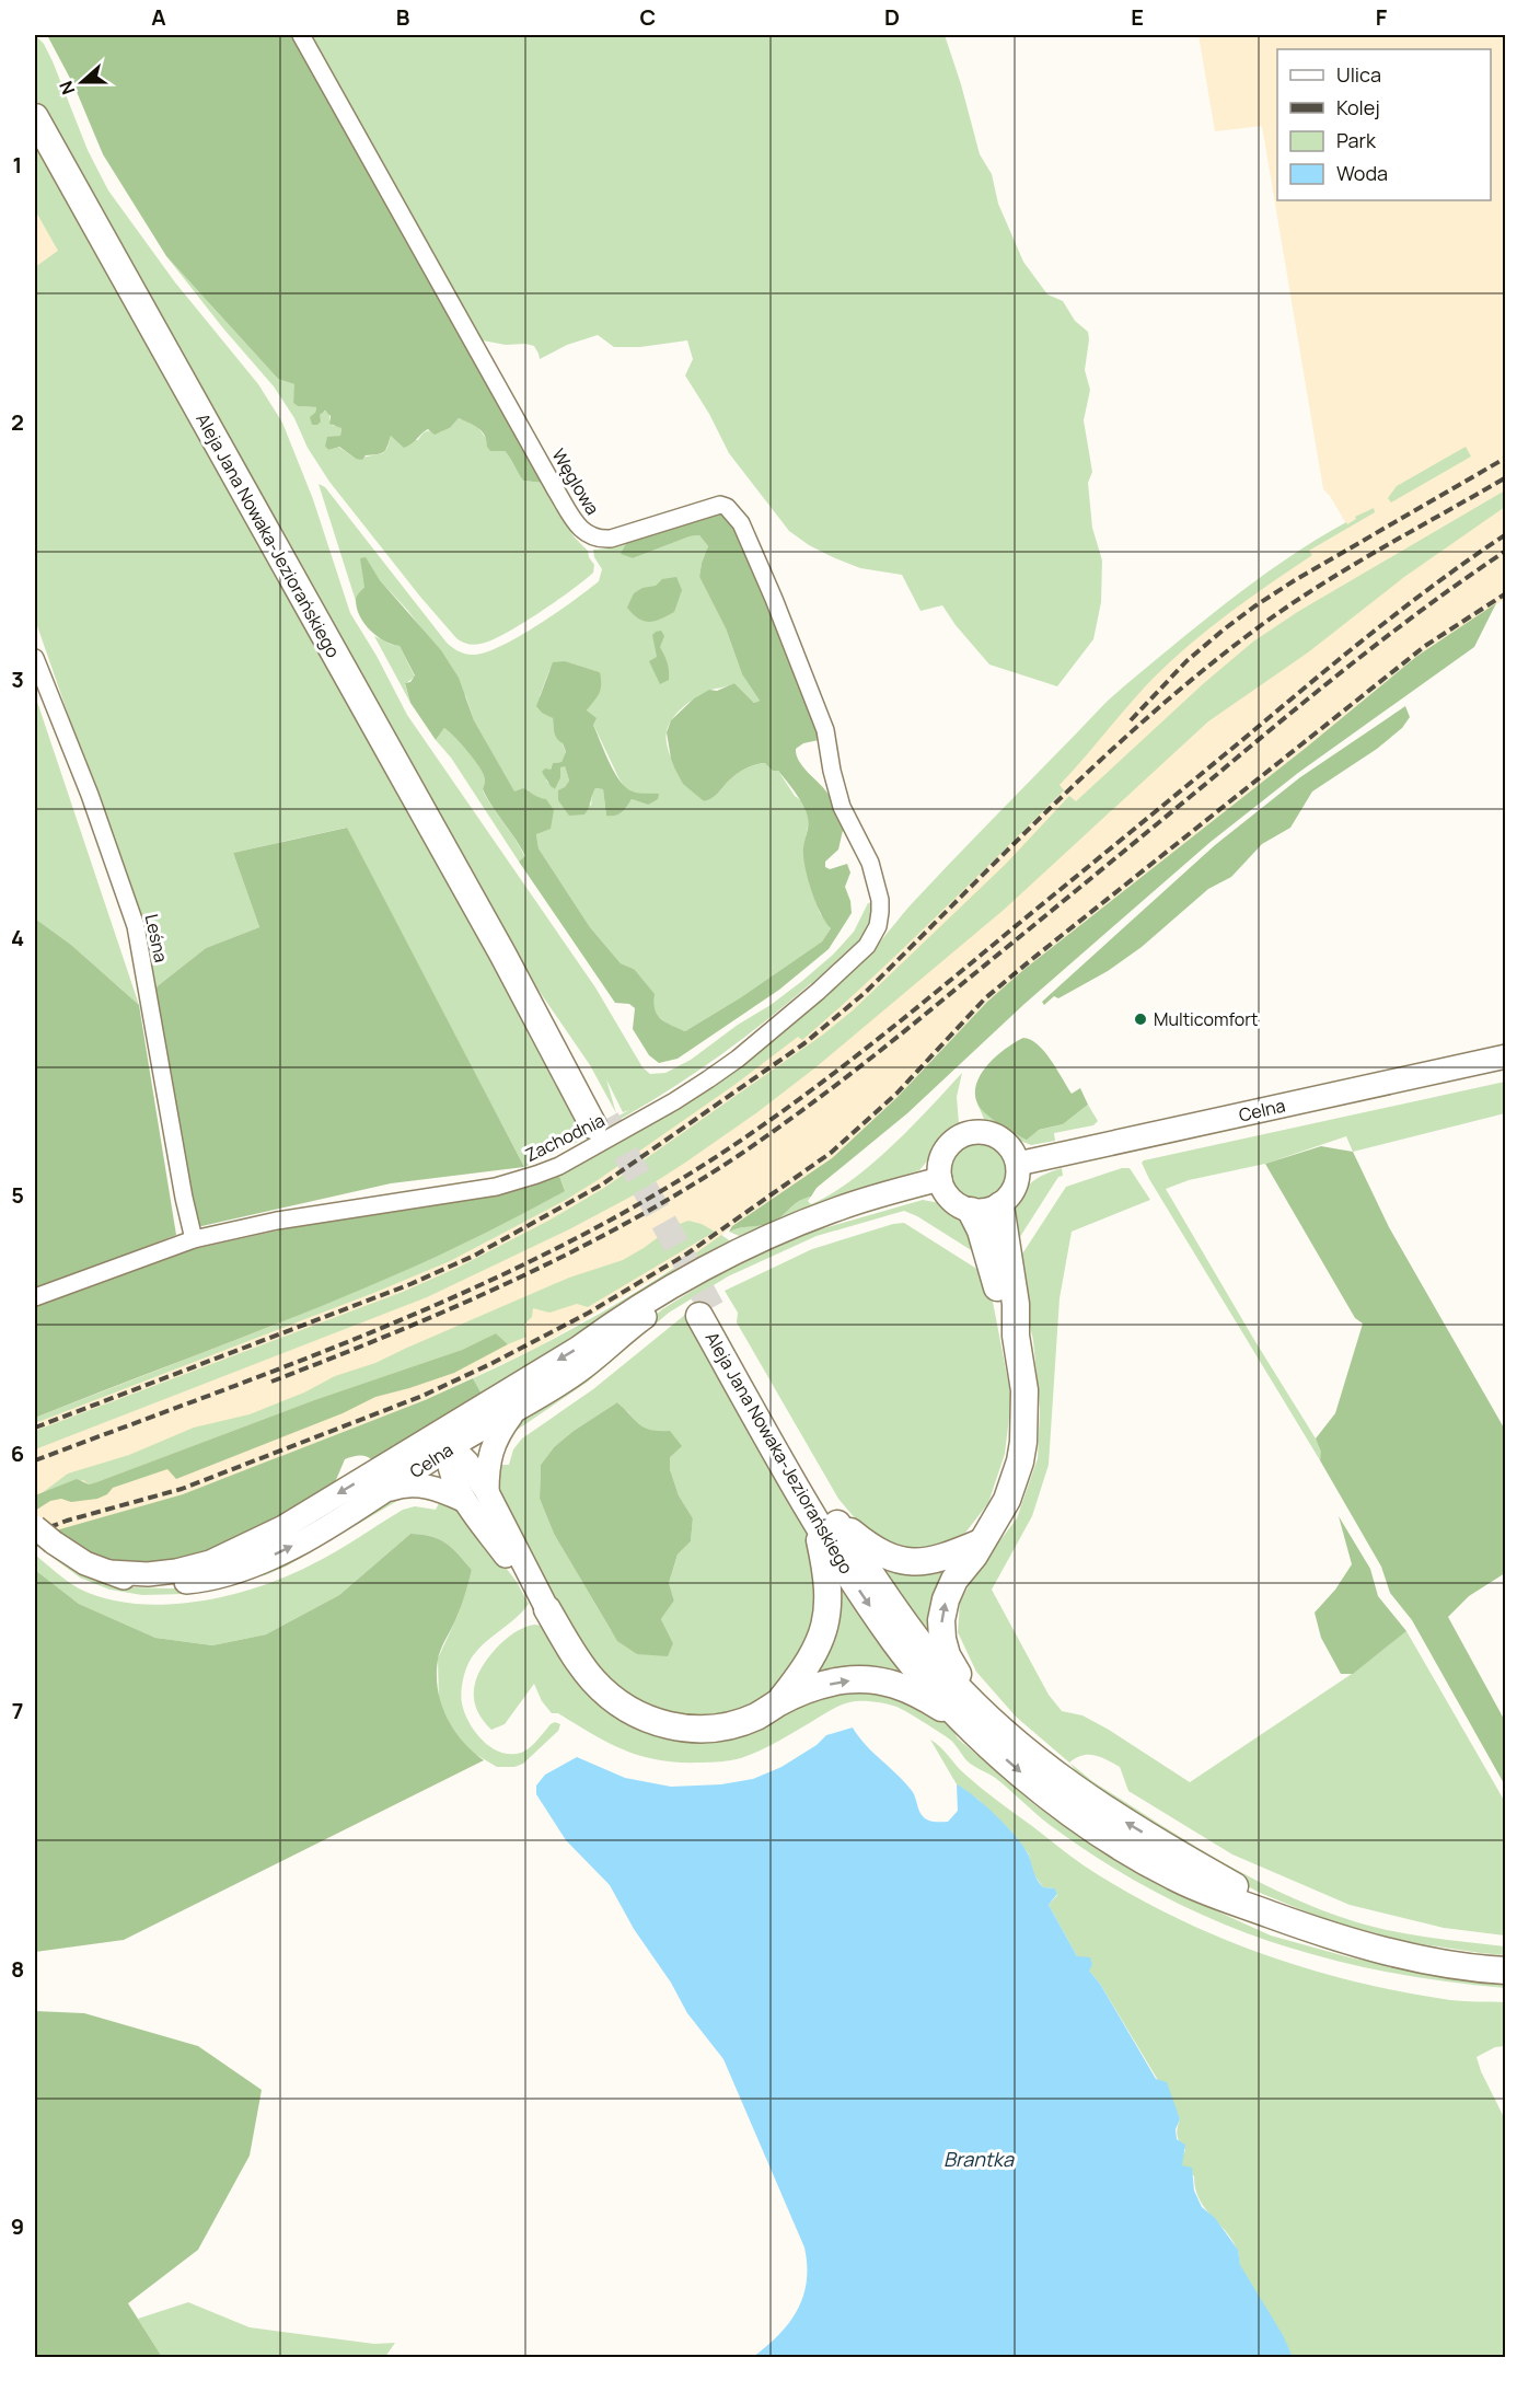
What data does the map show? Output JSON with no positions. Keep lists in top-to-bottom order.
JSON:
{
  "streets": {
    "main road": ["Aleja Jana Nowaka-Jeziorańskiego"],
    "street": [
      "Węglowa",
      "Leśna",
      "Celna",
      "Zachodnia"
    ]
  },
  "crossings": [
    ["Węglowa", "Zachodnia"],
    ["Leśna", "Zachodnia"]
  ],
  "water": ["Brantka"],
  "places": ["Multicomfort"],
  "legend": [
    "Ulica",
    "Kolej",
    "Park",
    "Woda"
  ],
  "north": "left",
  "grid": {
    "columns": [
      "A",
      "B",
      "C",
      "D",
      "E",
      "F"
    ],
    "rows": [
      "1",
      "2",
      "3",
      "4",
      "5",
      "6",
      "7",
      "8",
      "9"
    ]
  }
}
